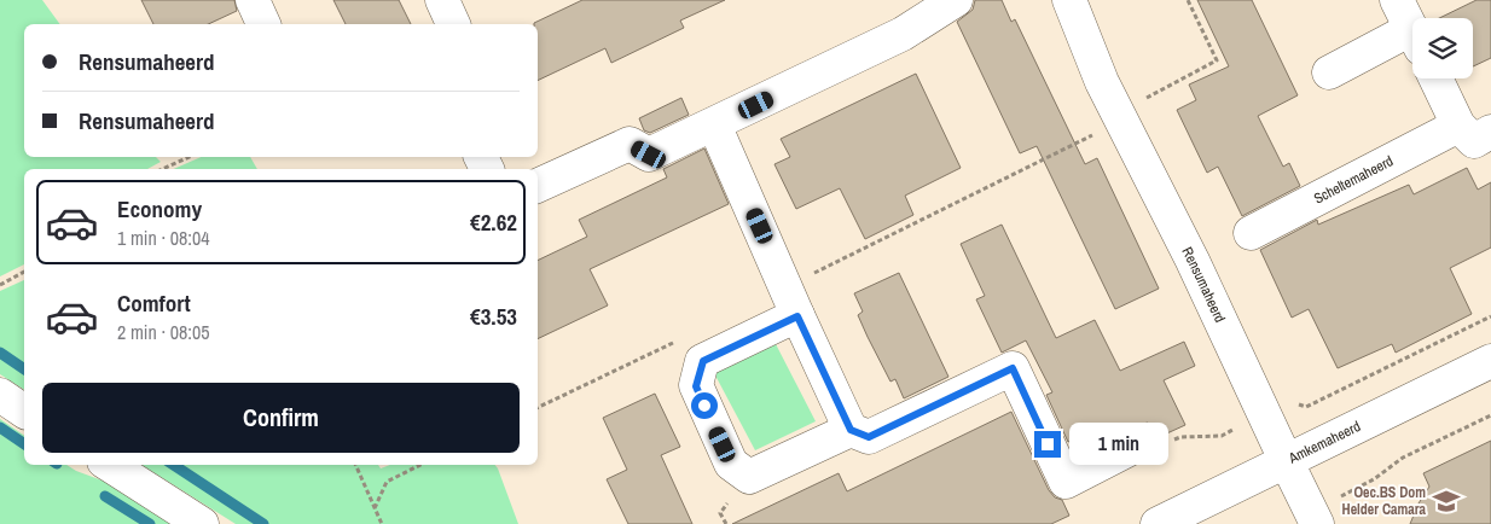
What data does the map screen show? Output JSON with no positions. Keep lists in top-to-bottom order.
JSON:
{
  "streets": {
    "street": ["Scheltemaheerd", "Rensumaheerd", "Amkemaheerd"]
  },
  "crossings": [
    ["Rensumaheerd", "Amkemaheerd"]
  ],
  "places": {
    "school or university": ["Oec.BS Dom Helder Camara"]
  },
  "page": {
    "banner": ["Rensumaheerd", "Rensumaheerd"],
    "list": [
      {
        "name": "Economy",
        "note": "1 min · 08:04",
        "value": "€2.62"
      },
      {
        "name": "Comfort",
        "note": "2 min · 08:05",
        "value": "€3.53"
      }
    ],
    "buttons": "Confirm",
    "bubble": "1 min"
  }
}
